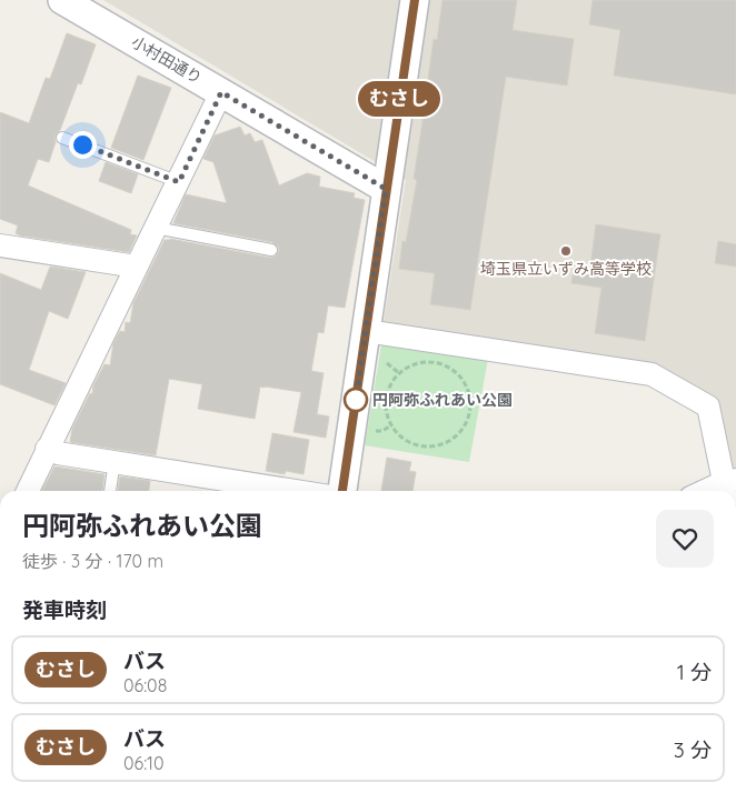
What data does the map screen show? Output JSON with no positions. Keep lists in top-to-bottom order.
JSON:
{
  "streets": {
    "street": ["小村田通り"]
  },
  "places": ["埼玉県立いずみ高等学校", "円阿弥ふれあい公園"],
  "lines": ["bus line むさし"],
  "page": {
    "on_map": "むさし",
    "heading": [
      ["円阿弥ふれあい公園", "徒歩 · 3 分 · 170 m"],
      "発車時刻"
    ],
    "list": [
      {
        "mark": "むさし",
        "name": "バス",
        "note": "06:08",
        "value": "1 分"
      },
      {
        "mark": "むさし",
        "name": "バス",
        "note": "06:10",
        "value": "3 分"
      }
    ]
  }
}
